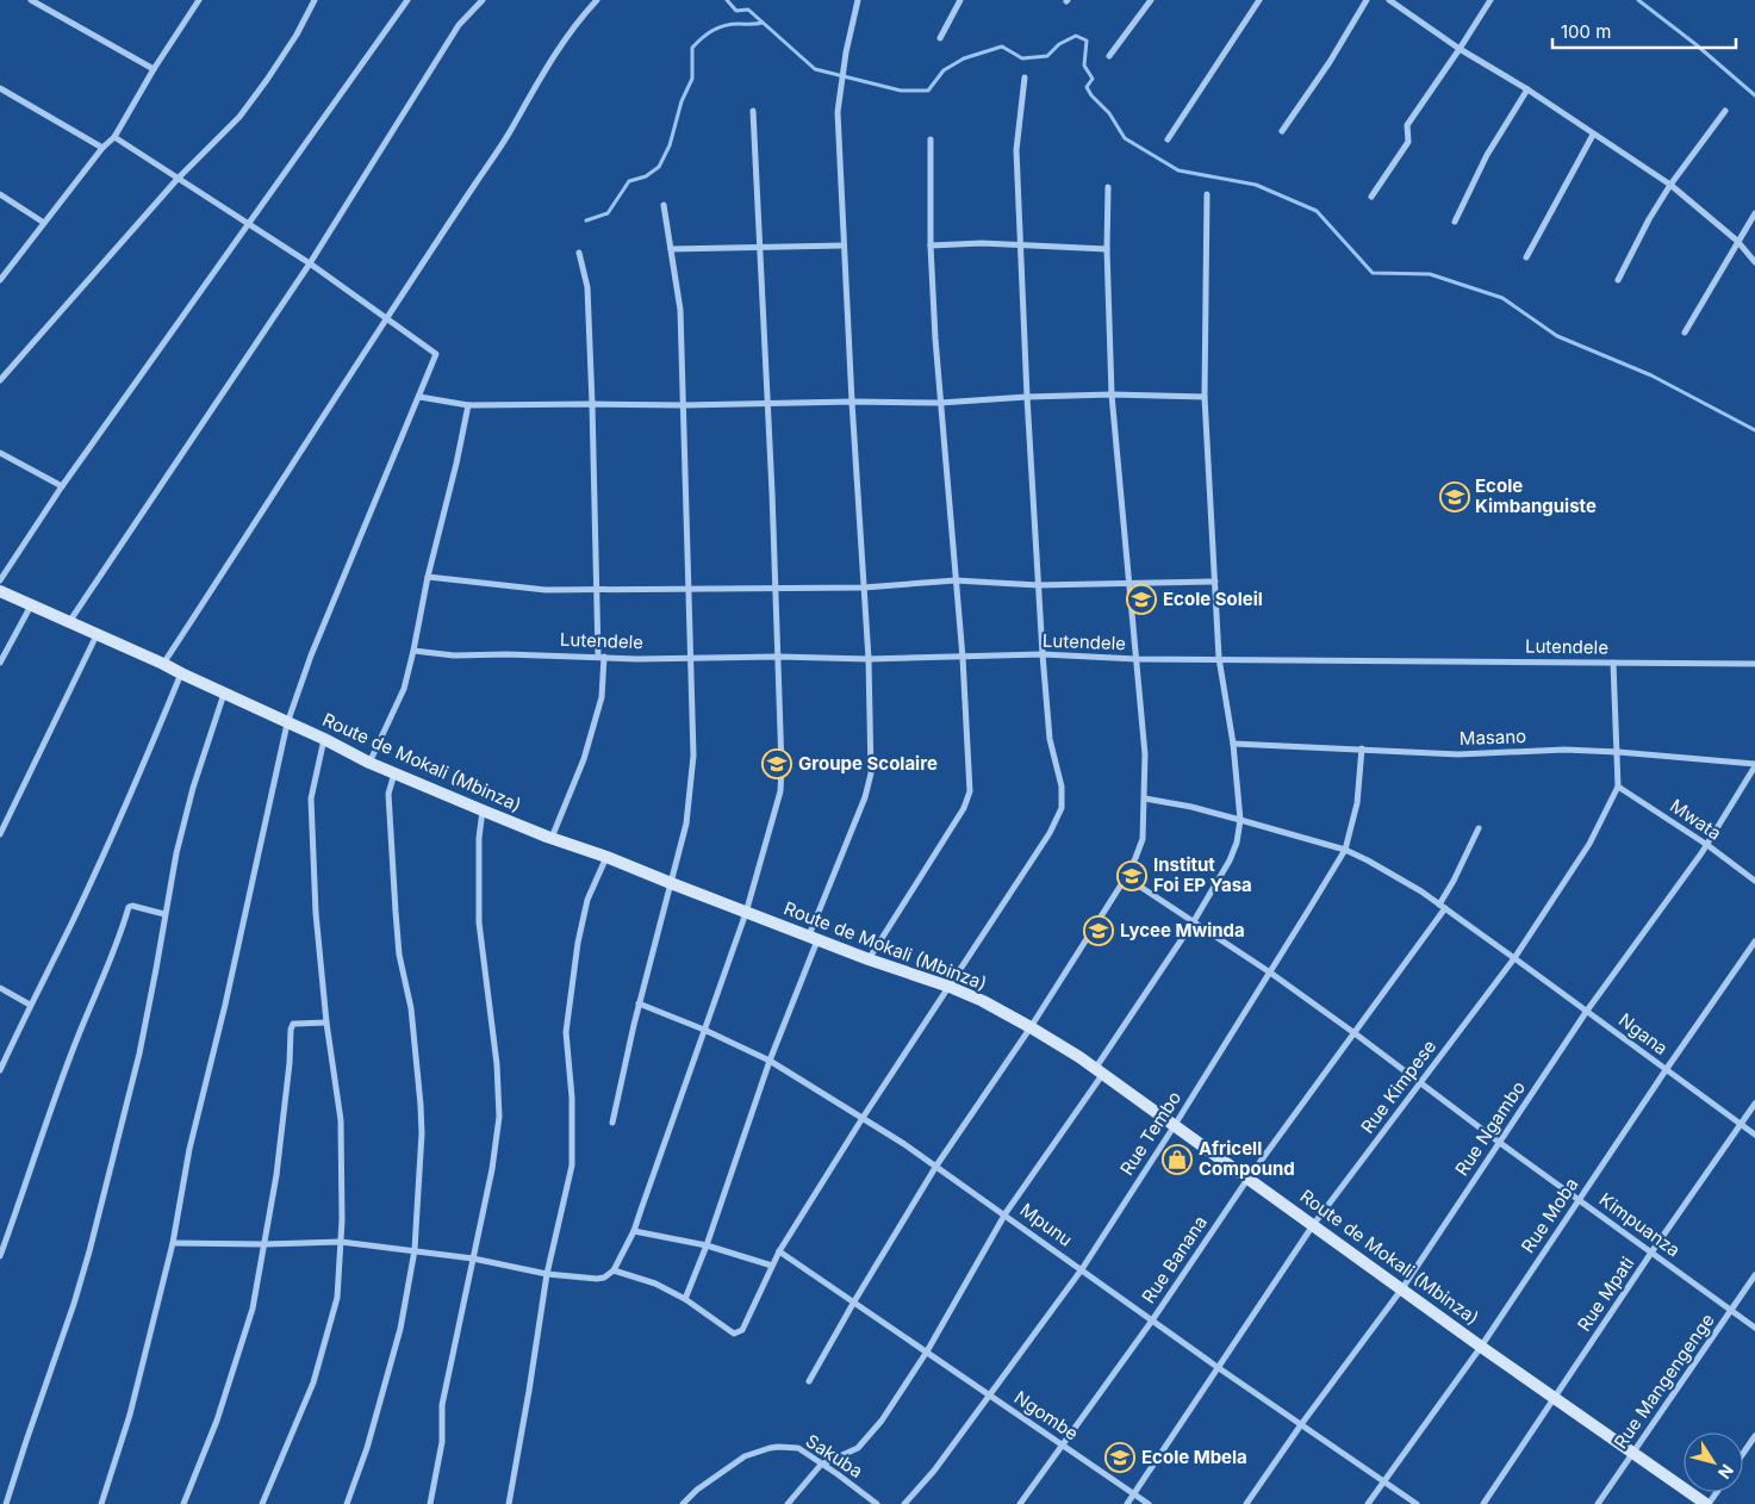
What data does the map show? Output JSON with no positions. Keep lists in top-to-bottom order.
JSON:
{
  "streets": {
    "street": [
      "Lutendele",
      "Masano",
      "Route de Mokali (Mbinza)",
      "Mwata",
      "Ngana",
      "Rue Kimpese",
      "Rue Ngambo",
      "Rue Tembo",
      "Rue Moba",
      "Mpunu",
      "Kimpuanza",
      "Rue Banana",
      "Rue Mpati",
      "Rue Mangengenge",
      "Ngombe",
      "Sakuba"
    ]
  },
  "crossings": [
    ["Lutendele", "Rue Kimpese"],
    ["Masano", "Rue Kimpese"],
    ["Masano", "Rue Ngambo"],
    ["Masano", "Rue Tembo"],
    ["Route de Mokali (Mbinza)", "Rue Kimpese"],
    ["Route de Mokali (Mbinza)", "Rue Ngambo"],
    ["Route de Mokali (Mbinza)", "Rue Tembo"],
    ["Route de Mokali (Mbinza)", "Rue Moba"],
    ["Route de Mokali (Mbinza)", "Rue Banana"],
    ["Route de Mokali (Mbinza)", "Rue Mpati"],
    ["Route de Mokali (Mbinza)", "Rue Mangengenge"],
    ["Mwata", "Rue Kimpese"],
    ["Mwata", "Rue Ngambo"],
    ["Ngana", "Rue Kimpese"],
    ["Ngana", "Rue Ngambo"],
    ["Ngana", "Rue Tembo"],
    ["Ngana", "Rue Moba"],
    ["Ngana", "Rue Banana"],
    ["Ngana", "Rue Mpati"],
    ["Rue Kimpese", "Mpunu"],
    ["Rue Kimpese", "Kimpuanza"],
    ["Rue Kimpese", "Ngombe"],
    ["Rue Ngambo", "Mpunu"],
    ["Rue Ngambo", "Kimpuanza"],
    ["Rue Tembo", "Mpunu"],
    ["Rue Tembo", "Kimpuanza"],
    ["Rue Tembo", "Ngombe"],
    ["Rue Moba", "Mpunu"],
    ["Rue Moba", "Kimpuanza"],
    ["Mpunu", "Rue Banana"],
    ["Kimpuanza", "Rue Banana"],
    ["Kimpuanza", "Rue Mpati"],
    ["Kimpuanza", "Rue Mangengenge"],
    ["Rue Banana", "Ngombe"]
  ],
  "places": {
    "school or university": [
      "Ecole Kimbanguiste",
      "Ecole Soleil",
      "Groupe Scolaire",
      "Institut Foi EP Yasa",
      "Lycee Mwinda",
      "Ecole Mbela"
    ],
    "shop": ["Africell Compound"]
  },
  "scale_bar": "100 m",
  "north": "bottom right"
}
